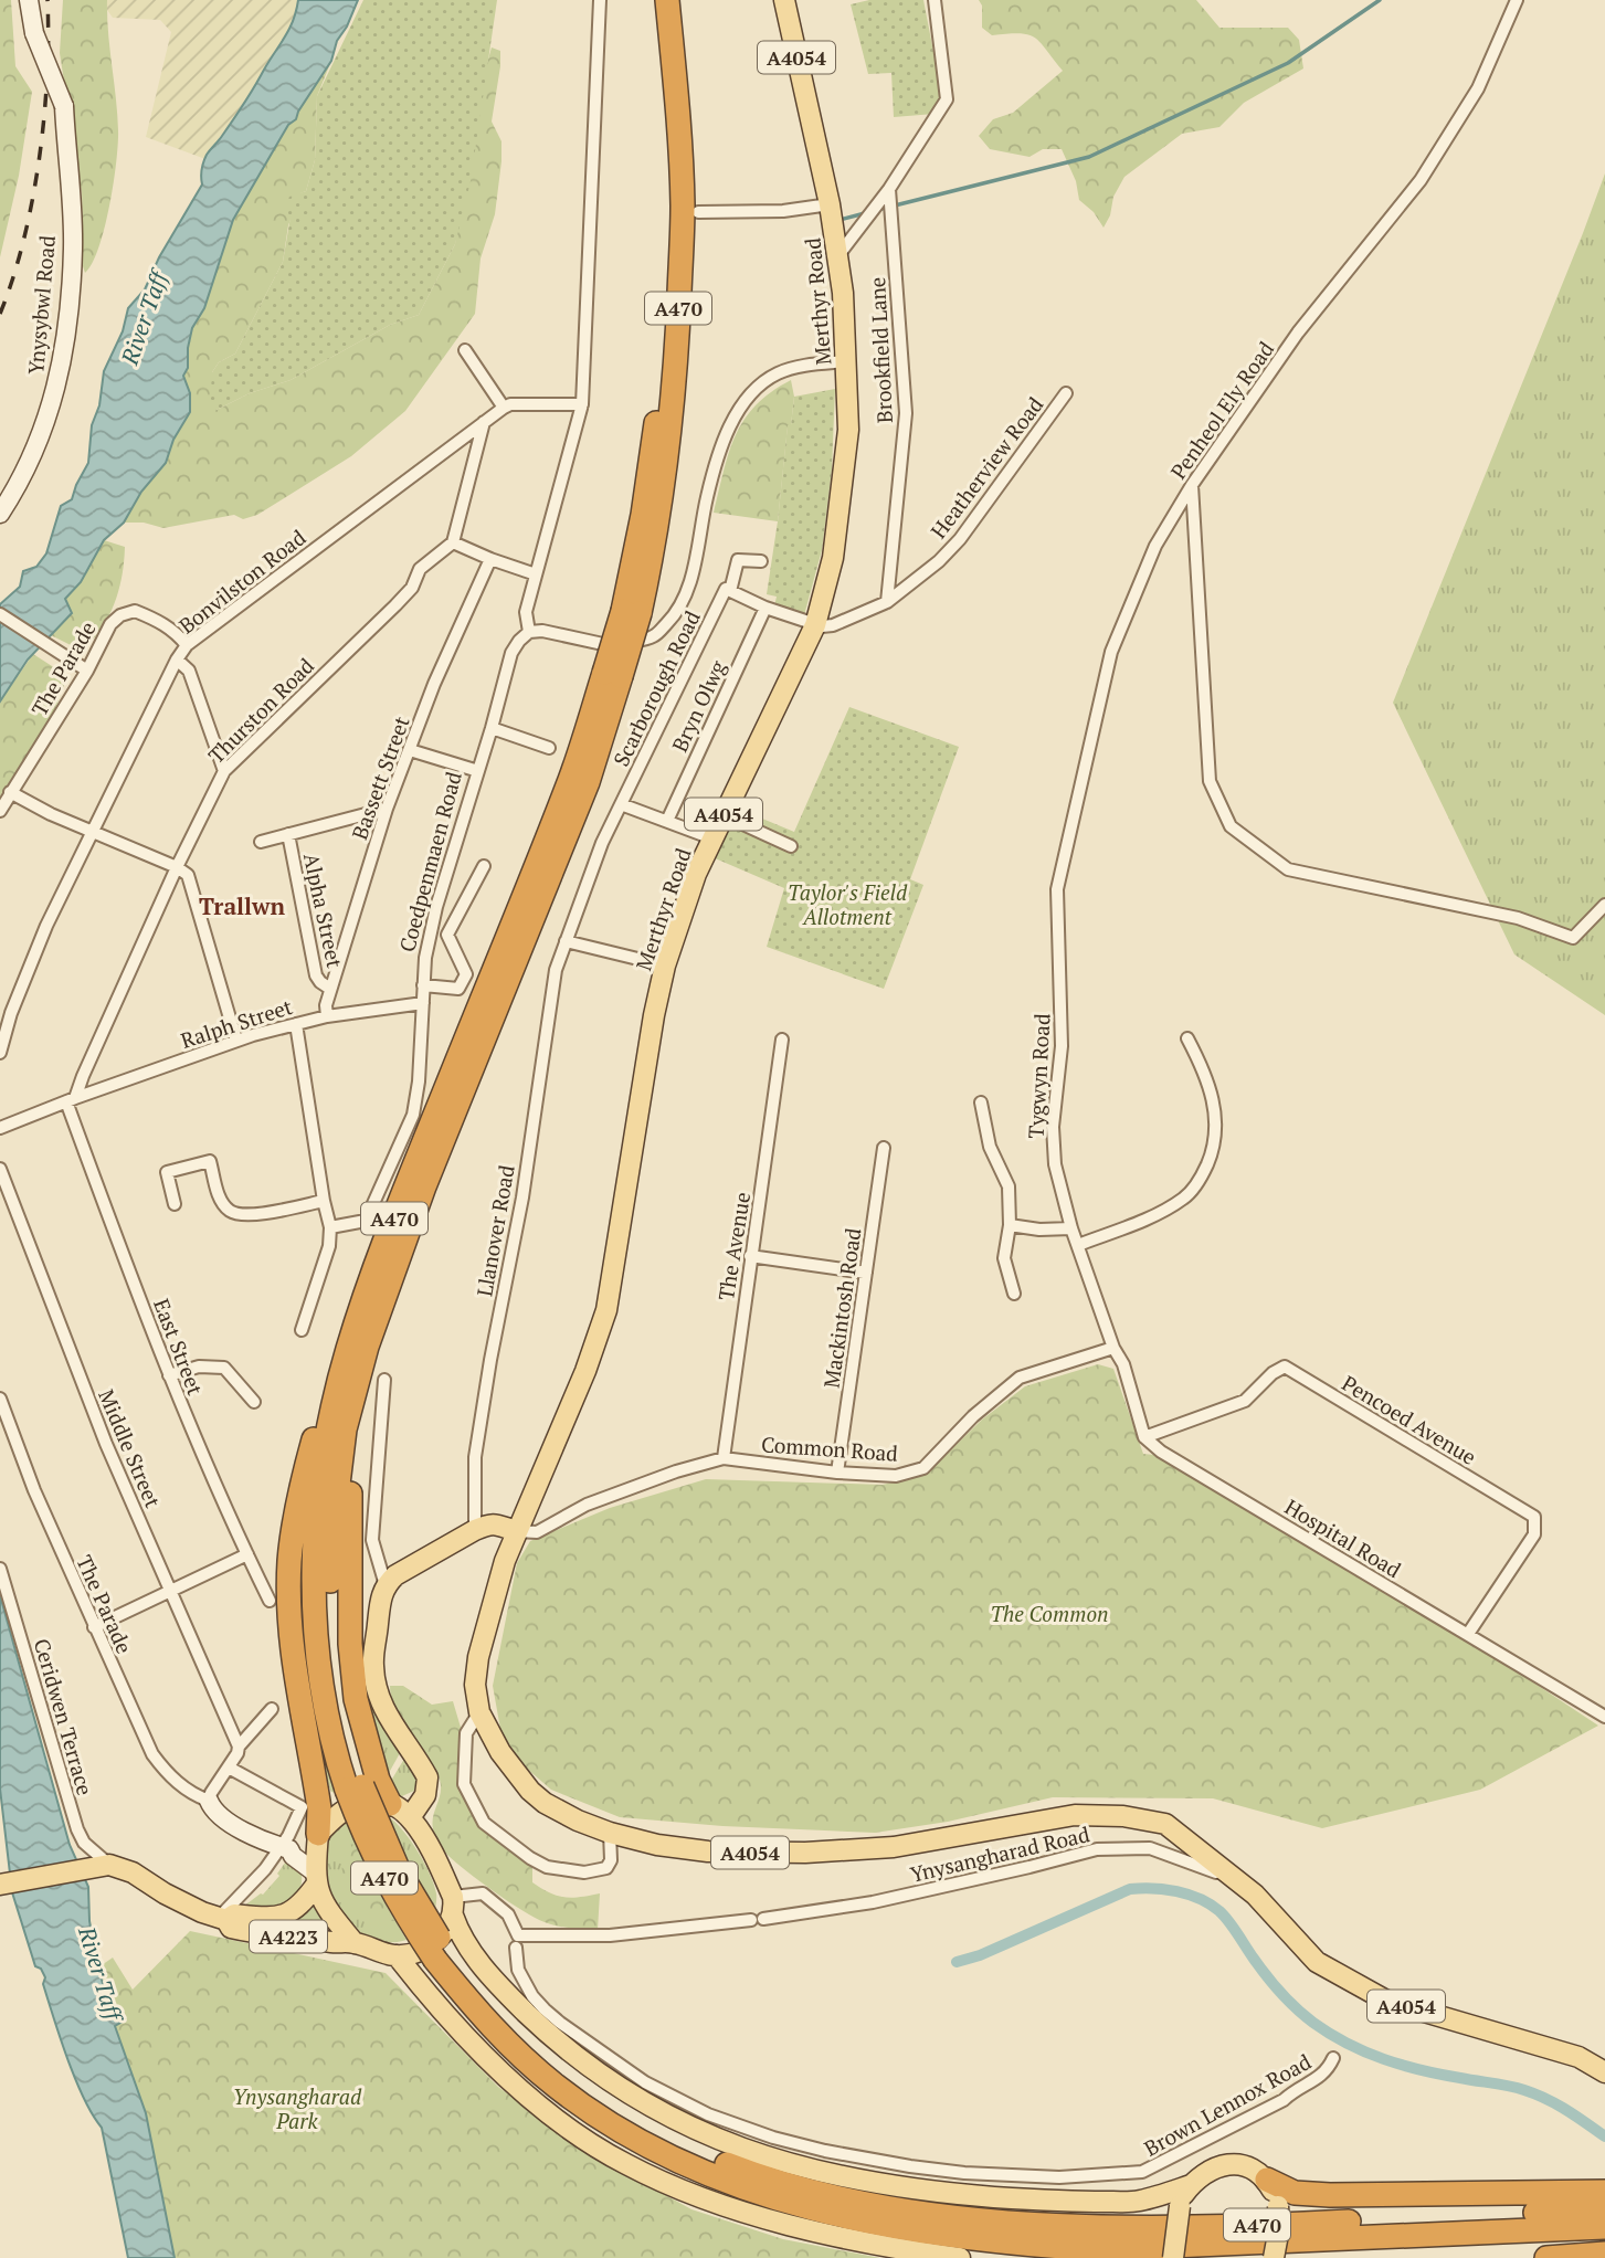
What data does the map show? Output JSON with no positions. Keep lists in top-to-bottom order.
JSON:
{
  "streets": {
    "highway": ["A470"],
    "main road": [
      "A4054",
      "Merthyr Road",
      "Ynysybwl Road",
      "A4223"
    ],
    "street": [
      "Brookfield Lane",
      "Penheol Ely Road",
      "Heatherview Road",
      "Bonvilston Road",
      "The Parade",
      "Scarborough Road",
      "Bryn Olwg",
      "Thurston Road",
      "Bassett Street",
      "Coedpenmaen Road",
      "Alpha Street",
      "Ralph Street",
      "Tygwyn Road",
      "Llanover Road",
      "The Avenue",
      "Mackintosh Road",
      "East Street",
      "Pencoed Avenue",
      "Middle Street",
      "Common Road",
      "Hospital Road",
      "Ceridwen Terrace",
      "Ynysangharad Road",
      "Brown Lennox Road"
    ]
  },
  "crossings": [
    ["A4054", "Merthyr Road"],
    ["A4054", "Common Road"],
    ["A4054", "Ynysangharad Road"],
    ["Merthyr Road", "Heatherview Road"],
    ["Merthyr Road", "Common Road"],
    ["Brookfield Lane", "Heatherview Road"],
    ["Penheol Ely Road", "Tygwyn Road"],
    ["Bonvilston Road", "The Parade"],
    ["Scarborough Road", "Llanover Road"],
    ["Thurston Road", "Ralph Street"],
    ["Thurston Road", "East Street"],
    ["Bassett Street", "Alpha Street"],
    ["Bassett Street", "Ralph Street"],
    ["Coedpenmaen Road", "Ralph Street"],
    ["Ralph Street", "East Street"],
    ["Tygwyn Road", "Common Road"],
    ["The Avenue", "Common Road"],
    ["Mackintosh Road", "Common Road"],
    ["Pencoed Avenue", "Hospital Road"],
    ["Ceridwen Terrace", "A4223"],
    ["Ynysangharad Road", "Brown Lennox Road"],
    ["A4223", "Brown Lennox Road"]
  ],
  "districts": ["Trallwn"],
  "water": ["River Taff"],
  "parks": ["Taylor's Field Allotment", "The Common", "Ynysangharad Park"]
}
